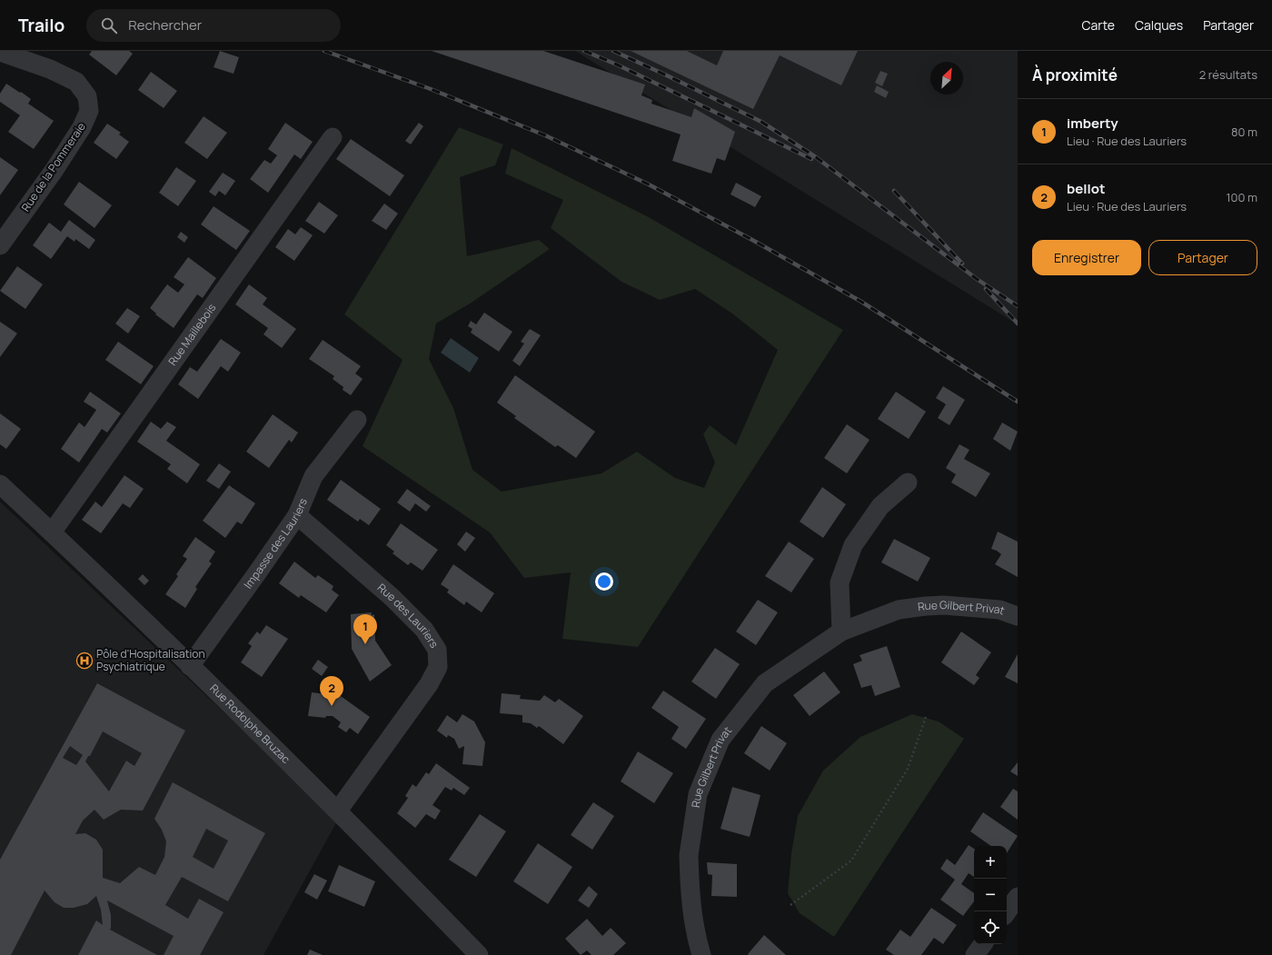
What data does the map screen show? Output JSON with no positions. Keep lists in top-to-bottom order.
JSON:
{
  "streets": {
    "street": [
      "Rue de la Pommeraie",
      "Rue Maillebois",
      "Impasse des Lauriers",
      "Rue Gilbert Privat",
      "Rue des Lauriers",
      "Rue Rodolphe Bruzac"
    ]
  },
  "crossings": [
    ["Rue Maillebois", "Rue Rodolphe Bruzac"],
    ["Impasse des Lauriers", "Rue des Lauriers"],
    ["Impasse des Lauriers", "Rue Rodolphe Bruzac"],
    ["Rue des Lauriers", "Rue Rodolphe Bruzac"]
  ],
  "places": {
    "hospital": ["Pôle d'Hospitalisation Psychiatrique"]
  },
  "north": "top right",
  "page": {
    "header": "Trailo",
    "search": "Rechercher",
    "nav": ["Carte", "Calques", "Partager"],
    "heading": ["À proximité", "2 résultats"],
    "list": [
      {
        "mark": "1",
        "name": "imberty",
        "note": "Lieu · Rue des Lauriers",
        "value": "80 m"
      },
      {
        "mark": "2",
        "name": "bellot",
        "note": "Lieu · Rue des Lauriers",
        "value": "100 m"
      }
    ],
    "buttons": ["Enregistrer", "Partager"],
    "pins": ["1", "2"],
    "map_buttons": ["+", "−"]
  }
}
